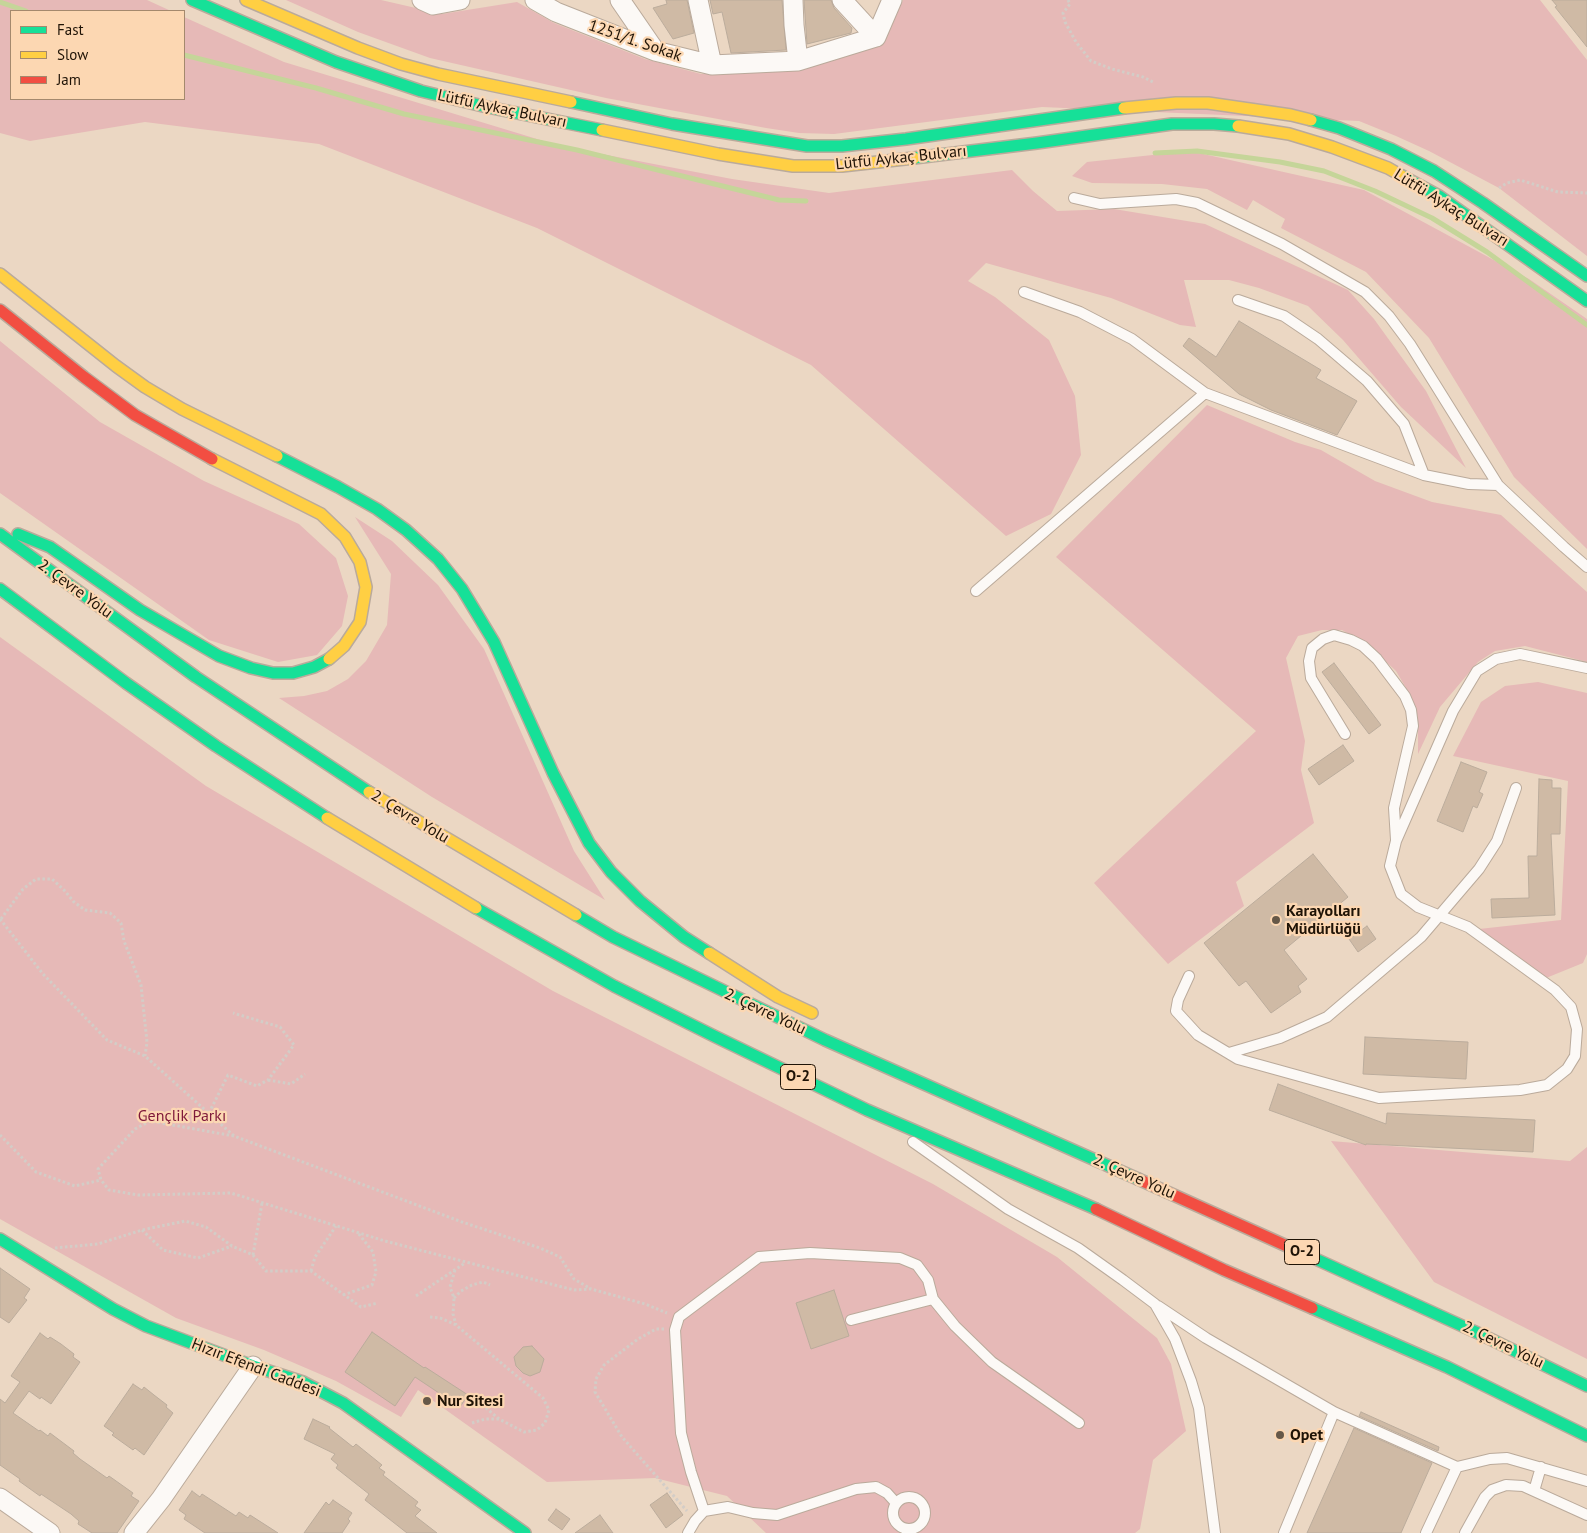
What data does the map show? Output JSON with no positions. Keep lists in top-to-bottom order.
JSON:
{
  "streets": {
    "main road": [
      "Lütfü Aykaç Bulvarı",
      "2. Çevre Yolu",
      "O-2",
      "Hızır Efendi Caddesi"
    ],
    "street": ["1251/1. Sokak"]
  },
  "parks": ["Gençlik Parkı"],
  "places": ["Karayolları Müdürlüğü", "Nur Sitesi", "Opet"],
  "legend": ["Fast", "Slow", "Jam"]
}
